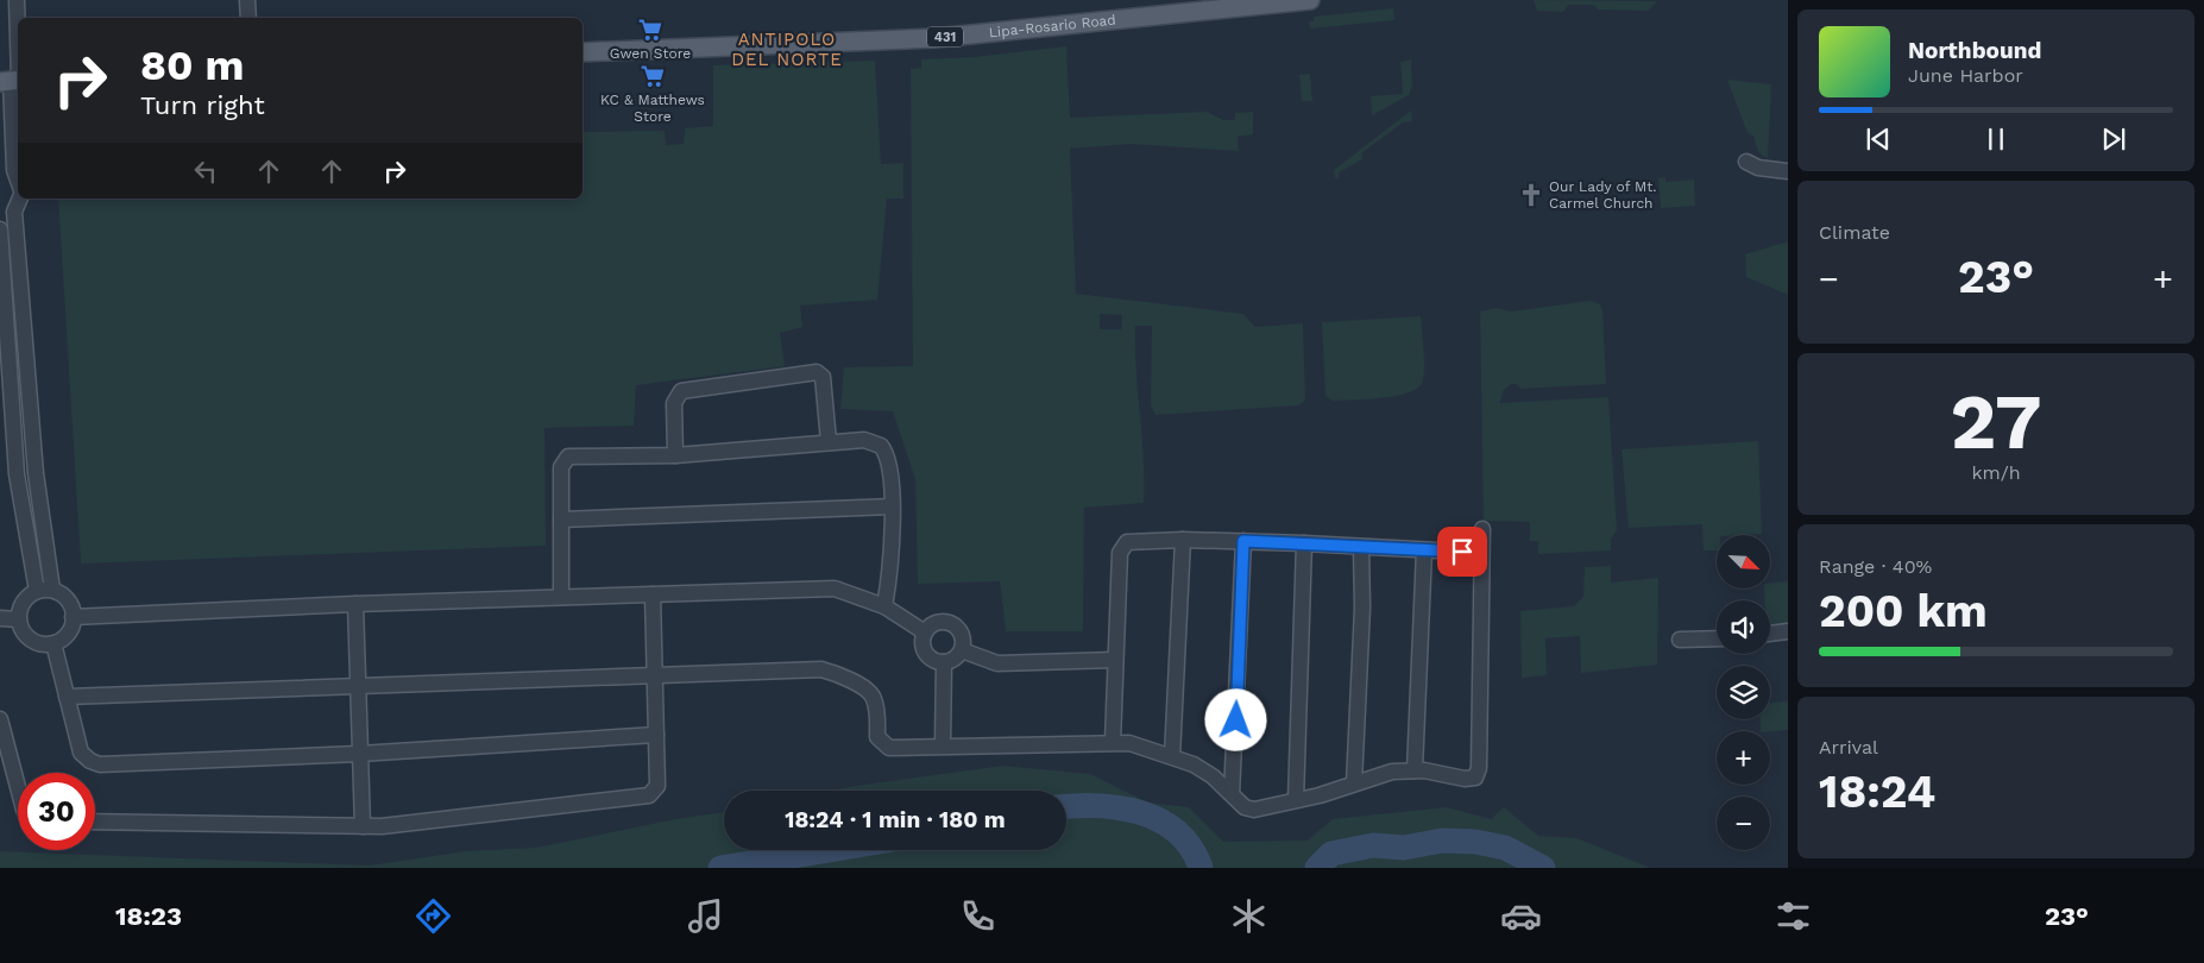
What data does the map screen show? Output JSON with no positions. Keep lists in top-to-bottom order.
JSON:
{
  "streets": {
    "main road": ["Lipa-Rosario Road", "431"]
  },
  "districts": ["ANTIPOLO DEL NORTE"],
  "places": {
    "supermarket": ["Gwen Store", "KC & Matthews Store"],
    "church": ["Our Lady of Mt. Carmel Church"]
  },
  "north": "bottom right",
  "page": {
    "turn": ["80 m", "Turn right"],
    "song": ["Northbound", "June Harbor"],
    "tile": [
      "Climate",
      ["27", "km/h"],
      ["Range · 40%", "200 km"],
      ["Arrival", "18:24"]
    ],
    "heat": ["−", "23°", "+"],
    "map_buttons": ["+", "−"],
    "limit": "30",
    "trip": "18:24 · 1 min · 180 m",
    "tabs": ["18:23", "23°"]
  }
}
